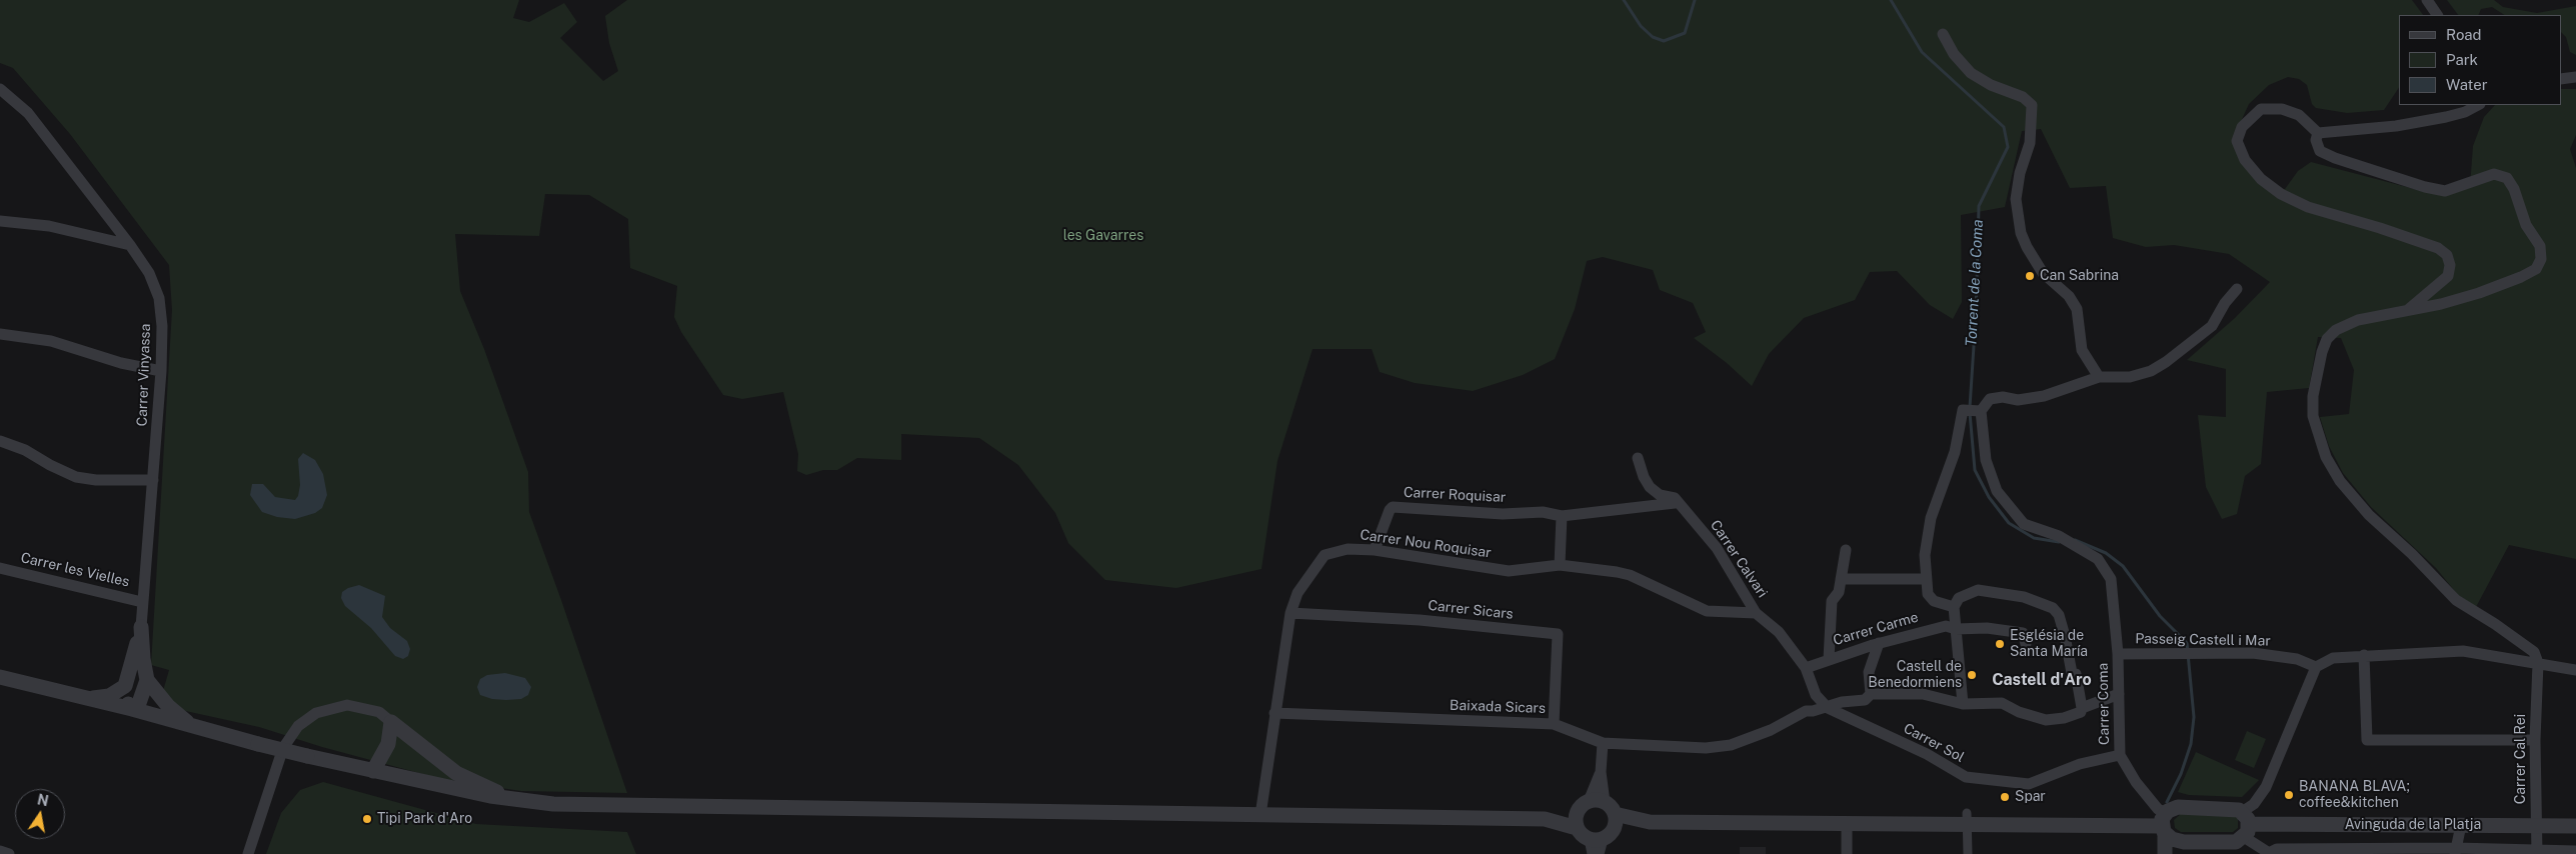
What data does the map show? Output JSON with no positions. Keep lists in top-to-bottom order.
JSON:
{
  "streets": {
    "street": [
      "Carrer Vinyassa",
      "Carrer Roquisar",
      "Carrer Nou Roquisar",
      "Carrer Calvari",
      "Carrer les Vielles",
      "Carrer Sicars",
      "Carrer Carme",
      "Passeig Castell i Mar",
      "Carrer Coma",
      "Baixada Sicars",
      "Carrer Sol",
      "Carrer Cal Rei",
      "Avinguda de la Platja"
    ]
  },
  "crossings": [
    ["Carrer Vinyassa", "Carrer les Vielles"],
    ["Carrer Roquisar", "Carrer Nou Roquisar"],
    ["Carrer Roquisar", "Carrer Calvari"],
    ["Carrer Nou Roquisar", "Carrer Calvari"],
    ["Carrer Nou Roquisar", "Carrer Sicars"],
    ["Carrer Nou Roquisar", "Baixada Sicars"],
    ["Carrer Calvari", "Carrer Carme"],
    ["Carrer Calvari", "Carrer Sol"],
    ["Carrer Sicars", "Baixada Sicars"],
    ["Passeig Castell i Mar", "Carrer Coma"],
    ["Carrer Coma", "Baixada Sicars"],
    ["Carrer Coma", "Carrer Sol"],
    ["Baixada Sicars", "Carrer Sol"],
    ["Carrer Cal Rei", "Avinguda de la Platja"]
  ],
  "districts": ["Castell d'Aro"],
  "water": ["Torrent de la Coma"],
  "parks": ["les Gavarres"],
  "places": [
    "Can Sabrina",
    "Església de Santa María",
    "Castell de Benedormiens",
    "BANANA BLAVA; coffee&kitchen",
    "Spar",
    "Tipi Park d'Aro"
  ],
  "legend": ["Road", "Park", "Water"],
  "north": "top"
}
